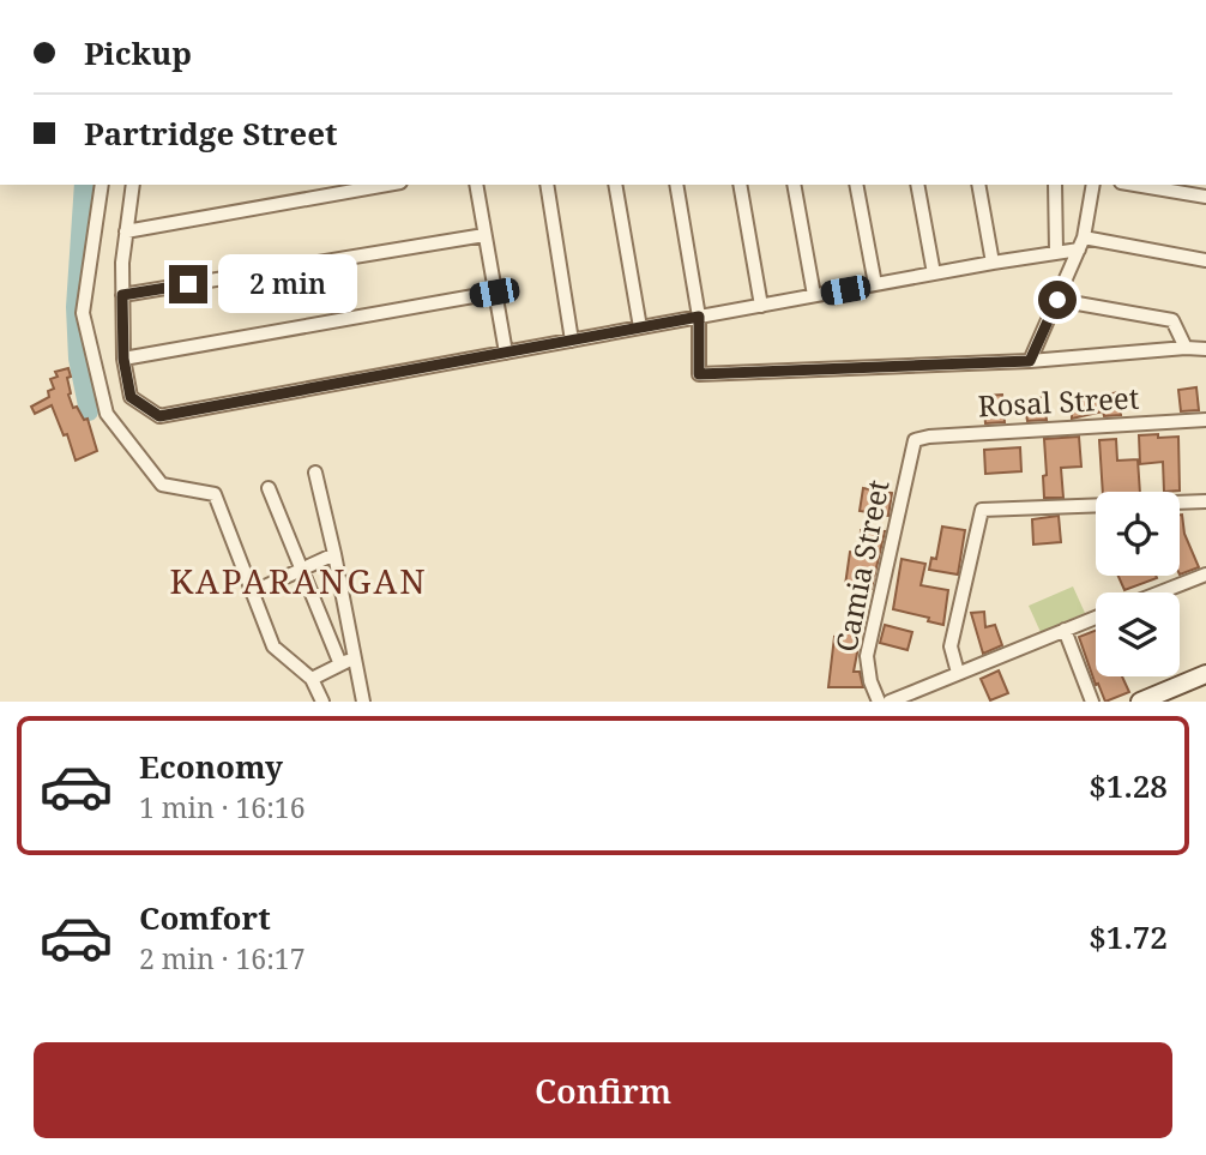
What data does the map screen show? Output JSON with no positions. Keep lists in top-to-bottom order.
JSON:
{
  "streets": {
    "street": ["Rosal Street", "Camia Street"]
  },
  "crossings": [
    ["Rosal Street", "Camia Street"]
  ],
  "districts": ["KAPARANGAN"],
  "page": {
    "banner": ["Pickup", "Partridge Street"],
    "bubble": "2 min",
    "list": [
      {
        "name": "Economy",
        "note": "1 min · 16:16",
        "value": "$1.28"
      },
      {
        "name": "Comfort",
        "note": "2 min · 16:17",
        "value": "$1.72"
      }
    ],
    "buttons": "Confirm"
  }
}
